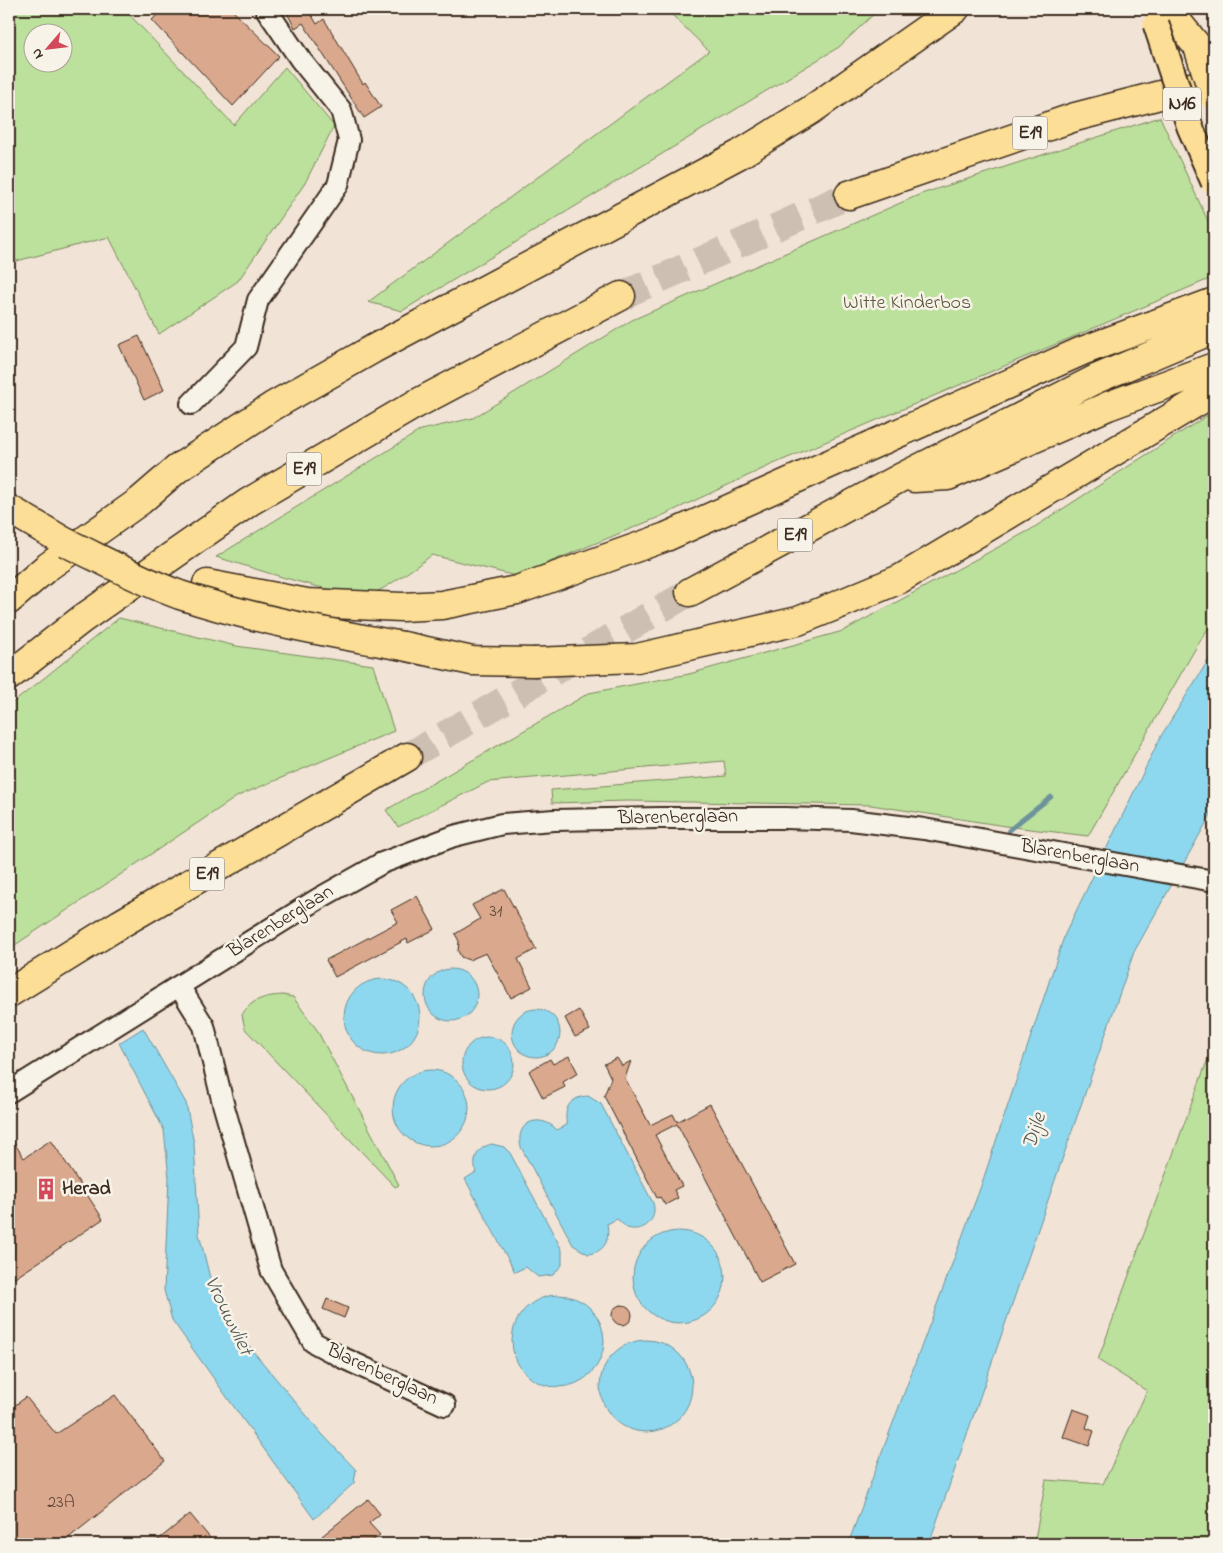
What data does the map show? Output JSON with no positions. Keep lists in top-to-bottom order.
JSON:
{
  "streets": {
    "highway": ["N16", "E19"],
    "street": ["Blarenberglaan"]
  },
  "water": ["Dijle", "Vrouwvliet"],
  "parks": ["Witte Kinderbos"],
  "places": {
    "building": ["Herad"]
  },
  "house_numbers": ["31", "23A"],
  "north": "bottom left"
}
